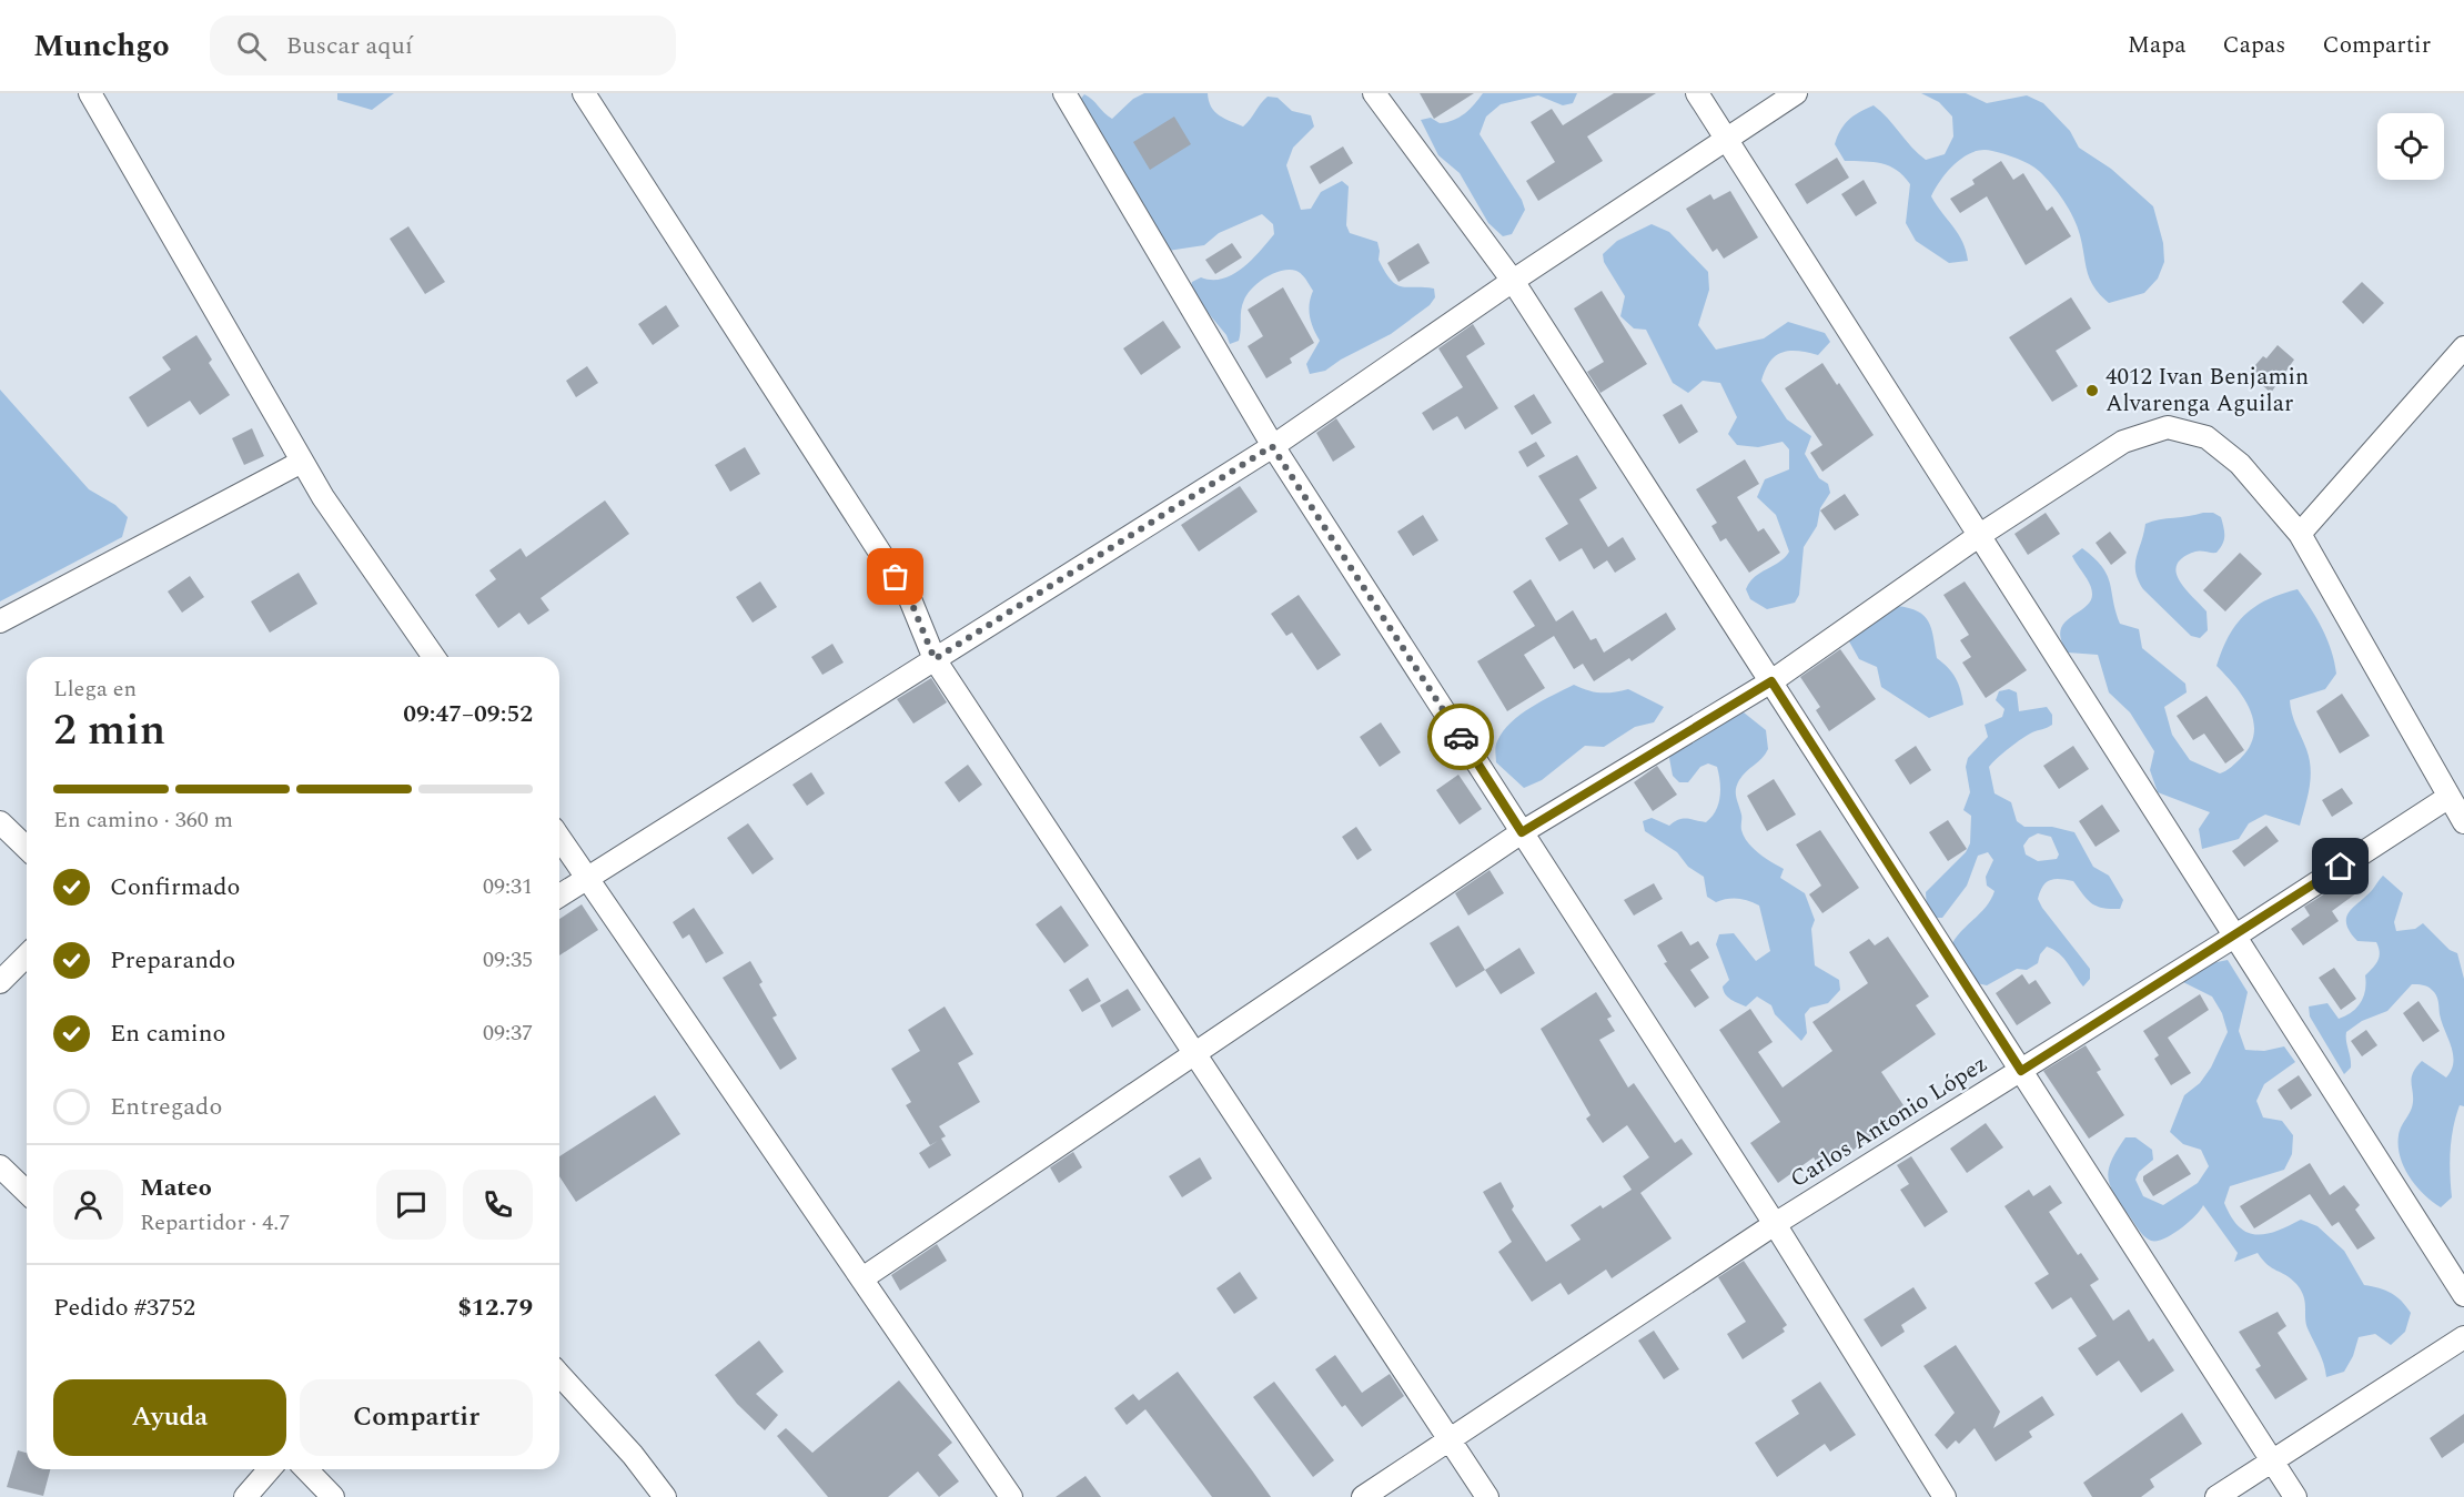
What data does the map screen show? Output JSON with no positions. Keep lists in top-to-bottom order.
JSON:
{
  "streets": {
    "street": ["Carlos Antonio López"]
  },
  "places": ["4012 Ivan Benjamin Alvarenga Aguilar"],
  "page": {
    "header": "Munchgo",
    "search": "Buscar aquí",
    "nav": ["Mapa", "Capas", "Compartir"],
    "heading": ["2 min", "Llega en", "09:47–09:52"],
    "panel": [
      "Mateo",
      "Repartidor · 4.7",
      "Pedido #3752",
      "$12.79"
    ],
    "bar": "En camino · 360 m",
    "list": [
      ["Confirmado", "09:31"],
      ["Preparando", "09:35"],
      ["En camino", "09:37"],
      "Entregado"
    ],
    "buttons": ["Ayuda", "Compartir"]
  }
}
